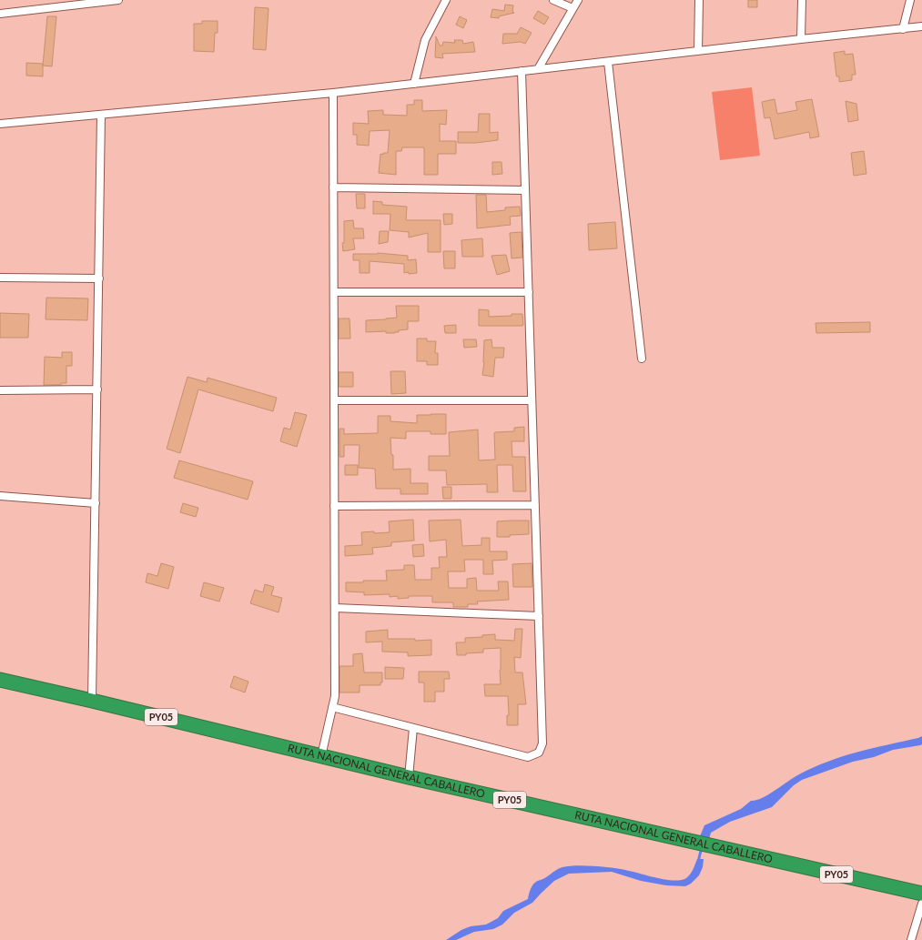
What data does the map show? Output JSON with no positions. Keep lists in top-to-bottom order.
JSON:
{
  "streets": {
    "highway": ["PY05", "RUTA NACIONAL GENERAL CABALLERO"]
  }
}
